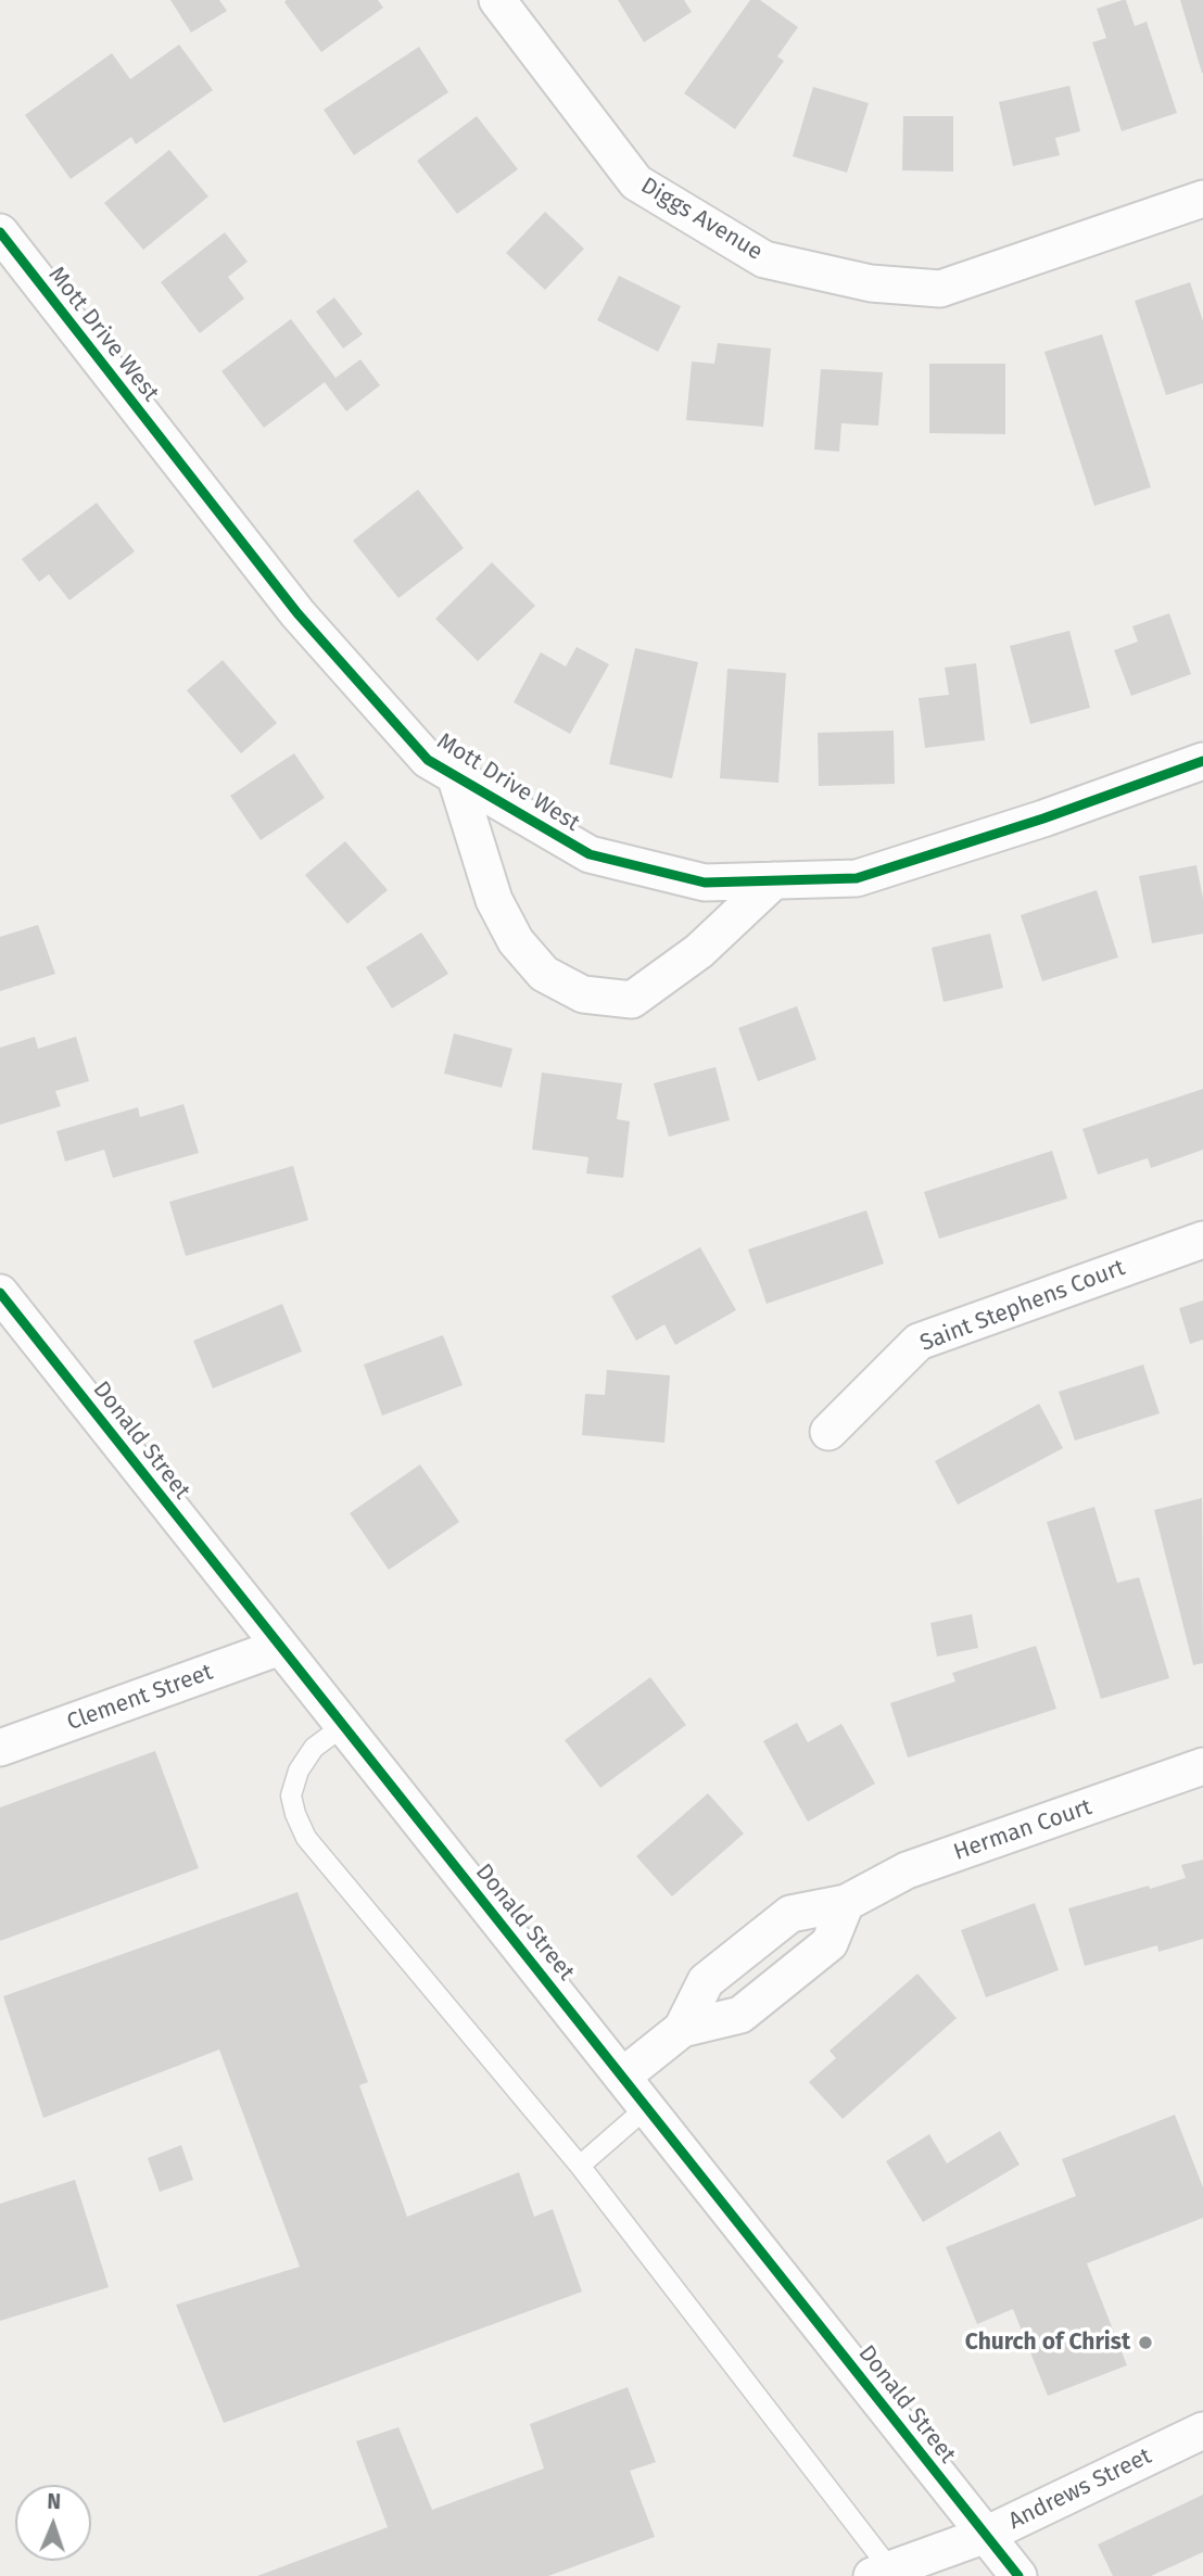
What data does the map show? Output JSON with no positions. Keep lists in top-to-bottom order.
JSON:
{
  "streets": {
    "street": [
      "Diggs Avenue",
      "Mott Drive West",
      "Saint Stephens Court",
      "Donald Street",
      "Clement Street",
      "Herman Court",
      "Andrews Street"
    ]
  },
  "crossings": [
    ["Donald Street", "Clement Street"],
    ["Donald Street", "Herman Court"],
    ["Donald Street", "Andrews Street"]
  ],
  "places": ["Church of Christ"],
  "north": "top"
}
